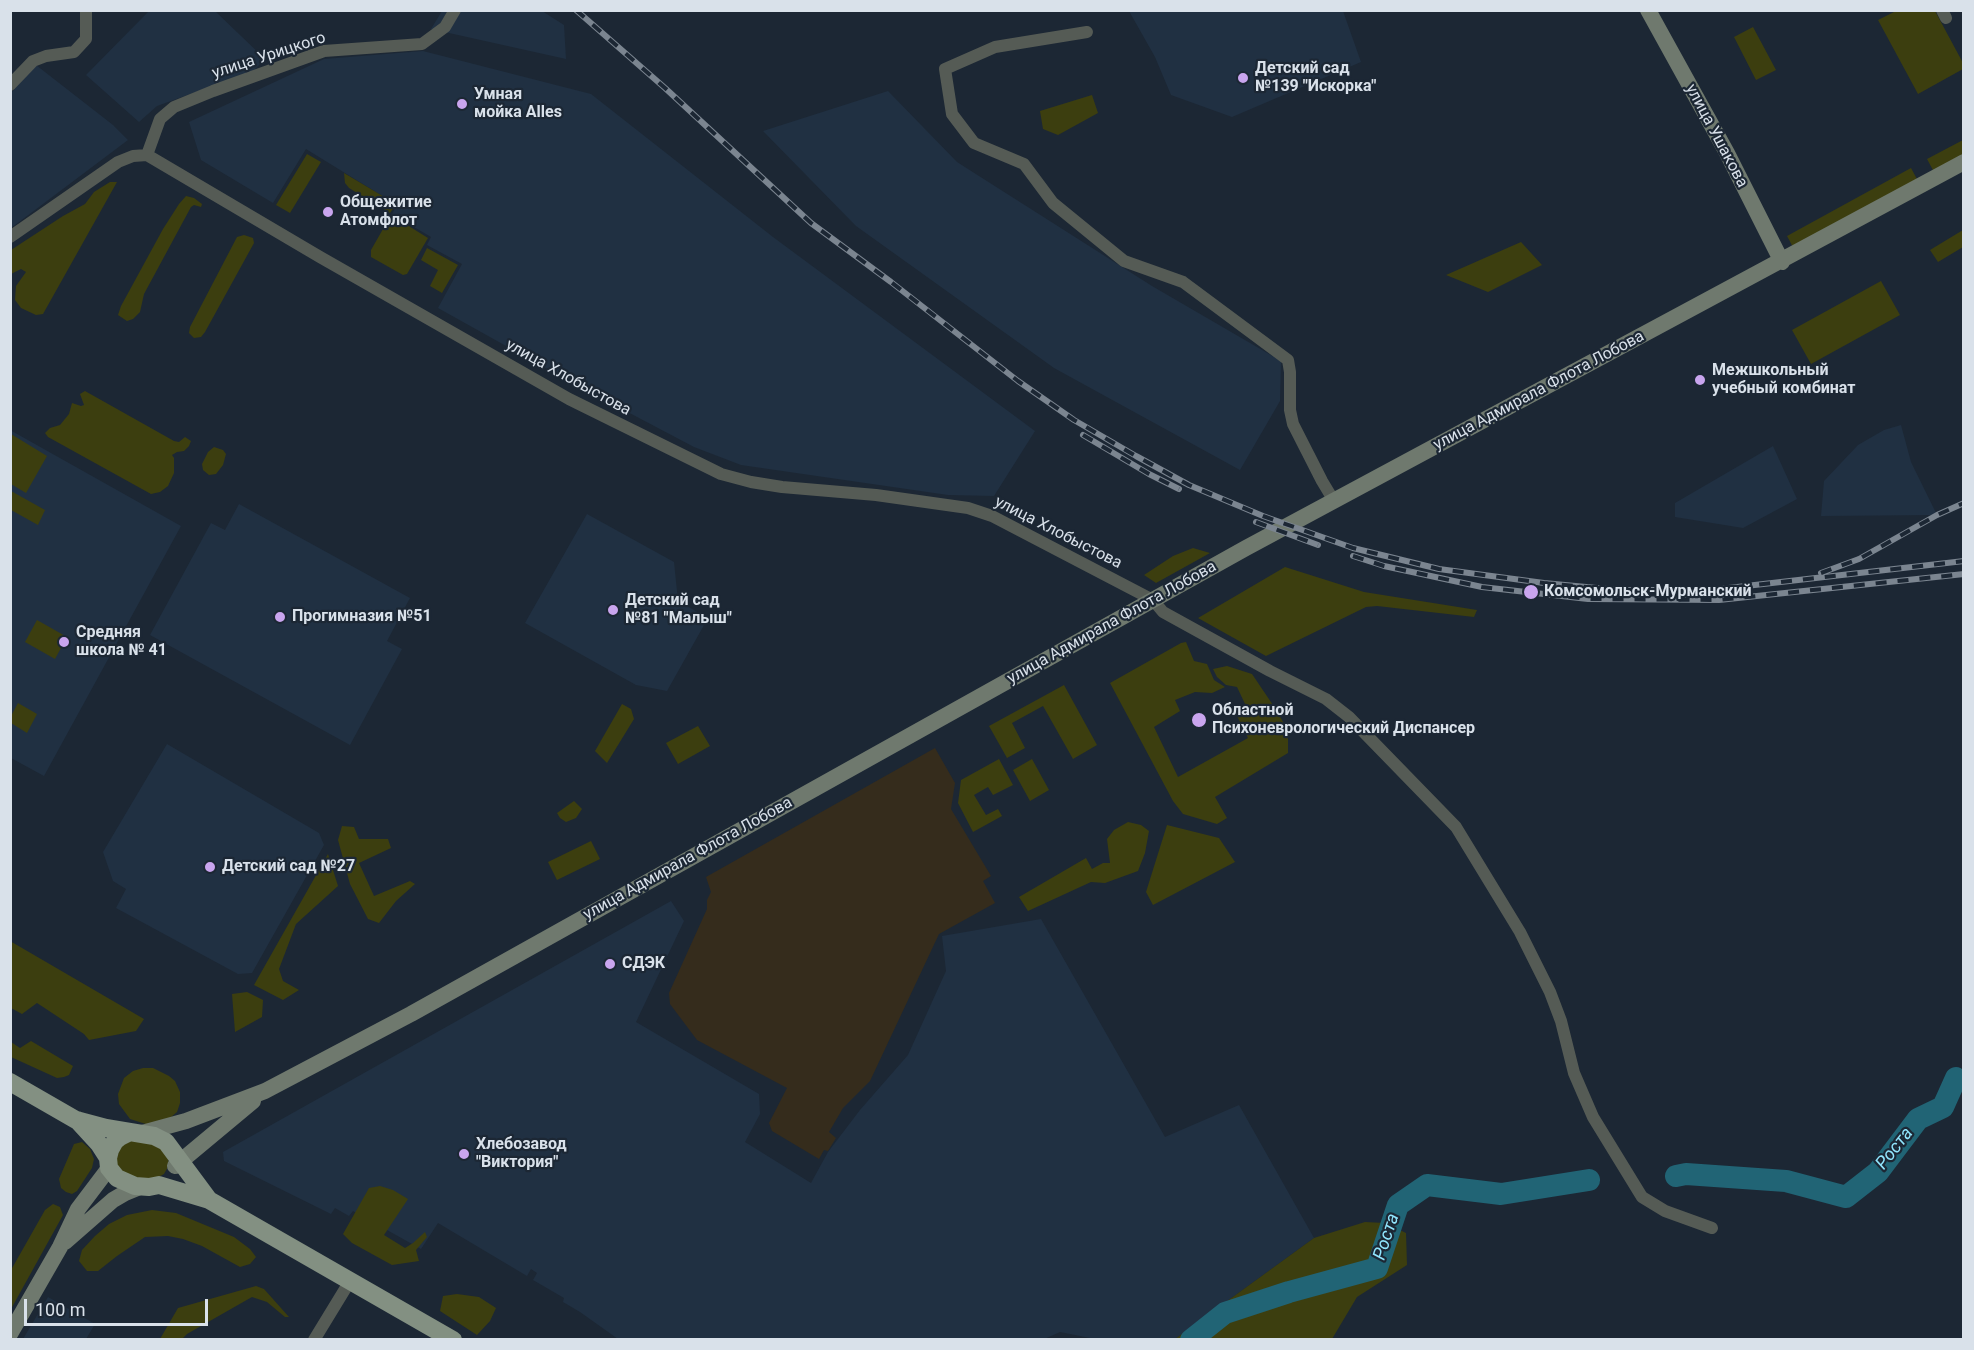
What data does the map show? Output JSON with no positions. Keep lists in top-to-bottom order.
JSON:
{
  "streets": {
    "street": [
      "улица Урицкого",
      "улица Ушакова",
      "улица Хлобыстова",
      "улица Адмирала Флота Лобова"
    ]
  },
  "crossings": [
    ["улица Урицкого", "улица Хлобыстова"],
    ["улица Ушакова", "улица Адмирала Флота Лобова"],
    ["улица Хлобыстова", "улица Адмирала Флота Лобова"]
  ],
  "water": ["Роста"],
  "places": [
    "Детский сад №139 \"Искорка\"",
    "Умная мойка Alles",
    "Общежитие Атомфлот",
    "Межшкольный учебный комбинат",
    "Комсомольск-Мурманский",
    "Детский сад №81 \"Малыш\"",
    "Прогимназия №51",
    "Средняя школа № 41",
    "Областной Психоневрологический Диспансер",
    "Детский сад №27",
    "СДЭК",
    "Хлебозавод \"Виктория\""
  ],
  "scale_bar": "100 m"
}
